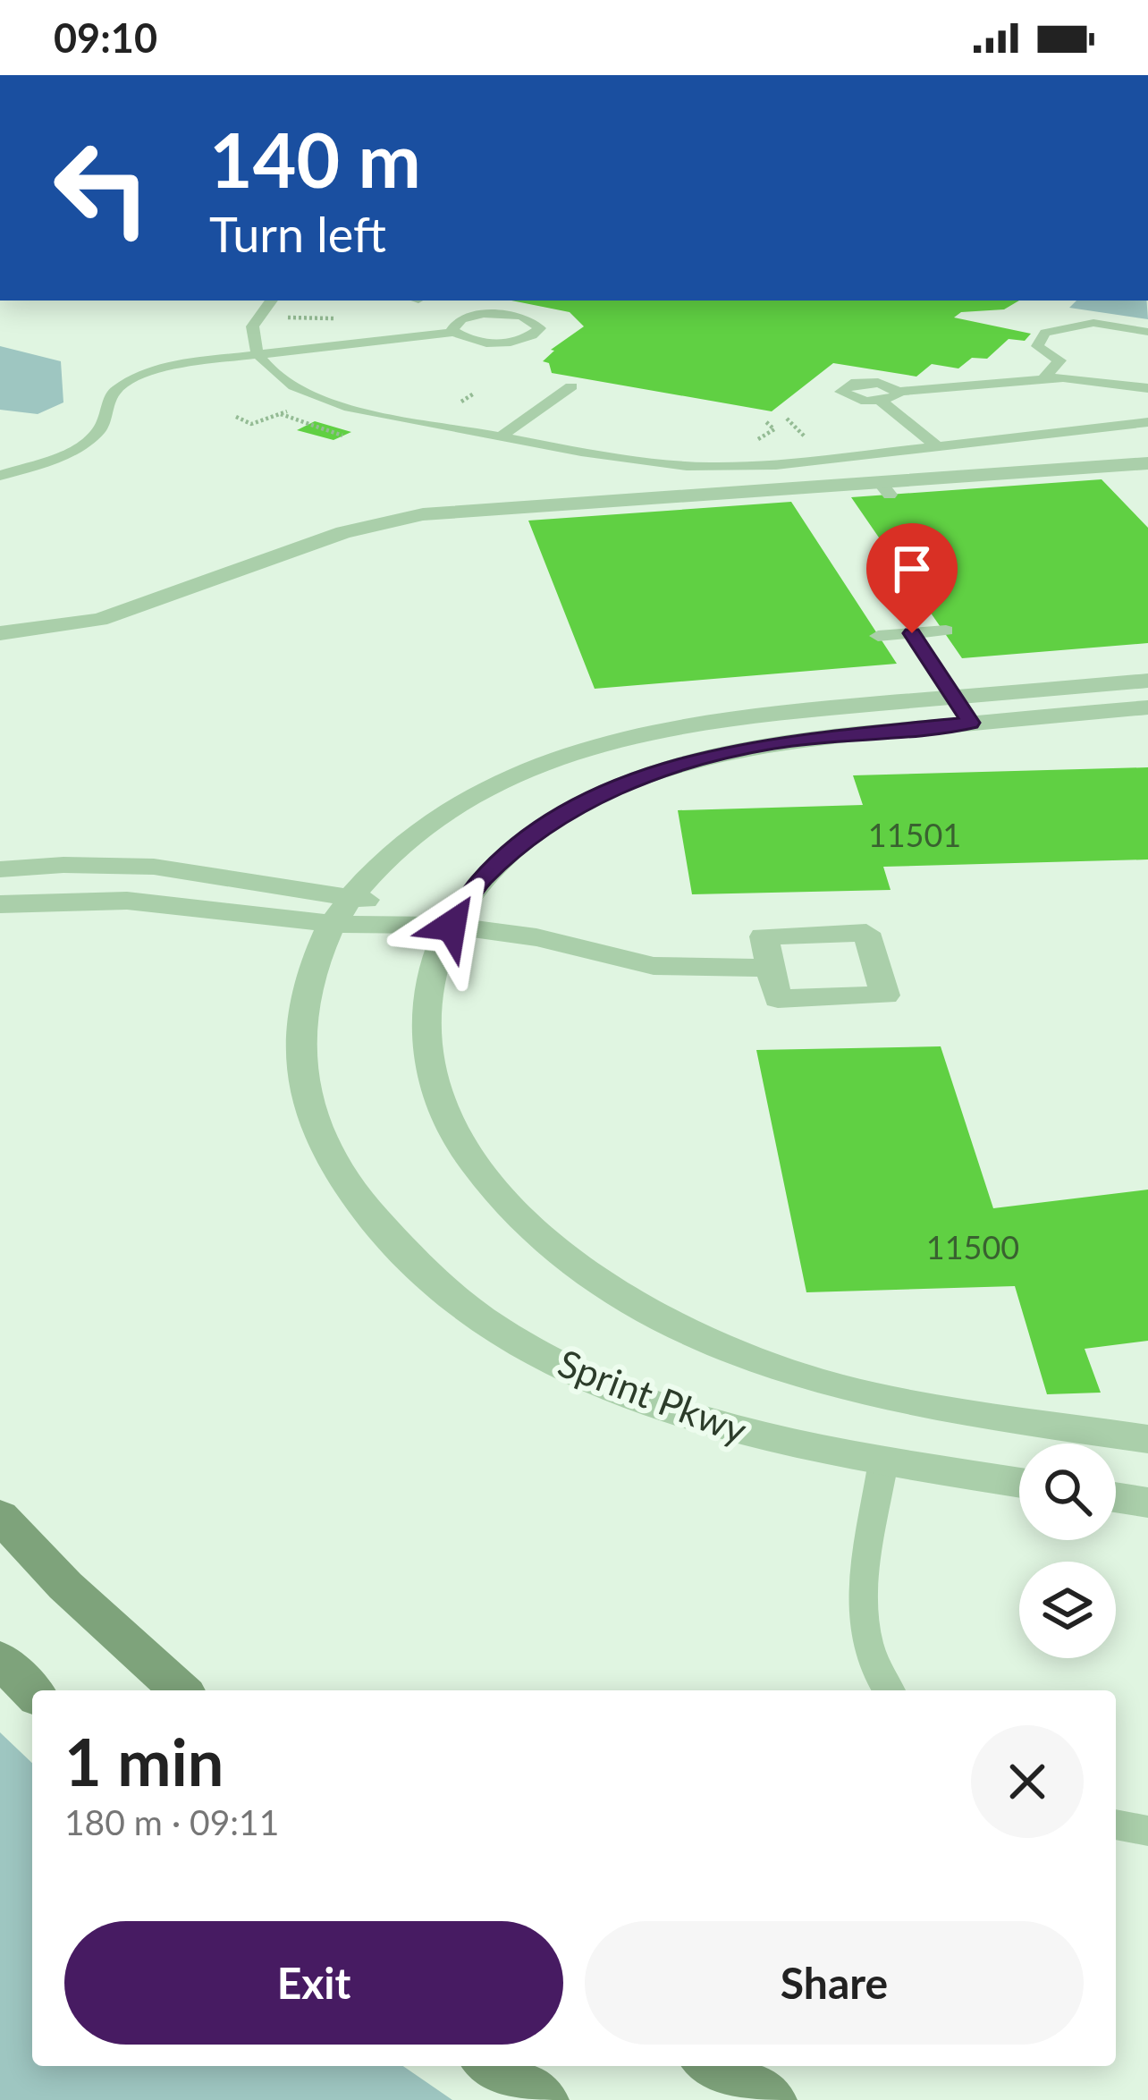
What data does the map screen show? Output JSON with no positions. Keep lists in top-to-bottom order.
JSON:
{
  "streets": {
    "street": ["Sprint Pkwy"]
  },
  "house_numbers": ["11501", "11500"],
  "page": {
    "status": "09:10",
    "turn": ["140 m", "Turn left"],
    "heading": ["1 min", "180 m · 09:11"],
    "buttons": ["Exit", "Share"]
  }
}
